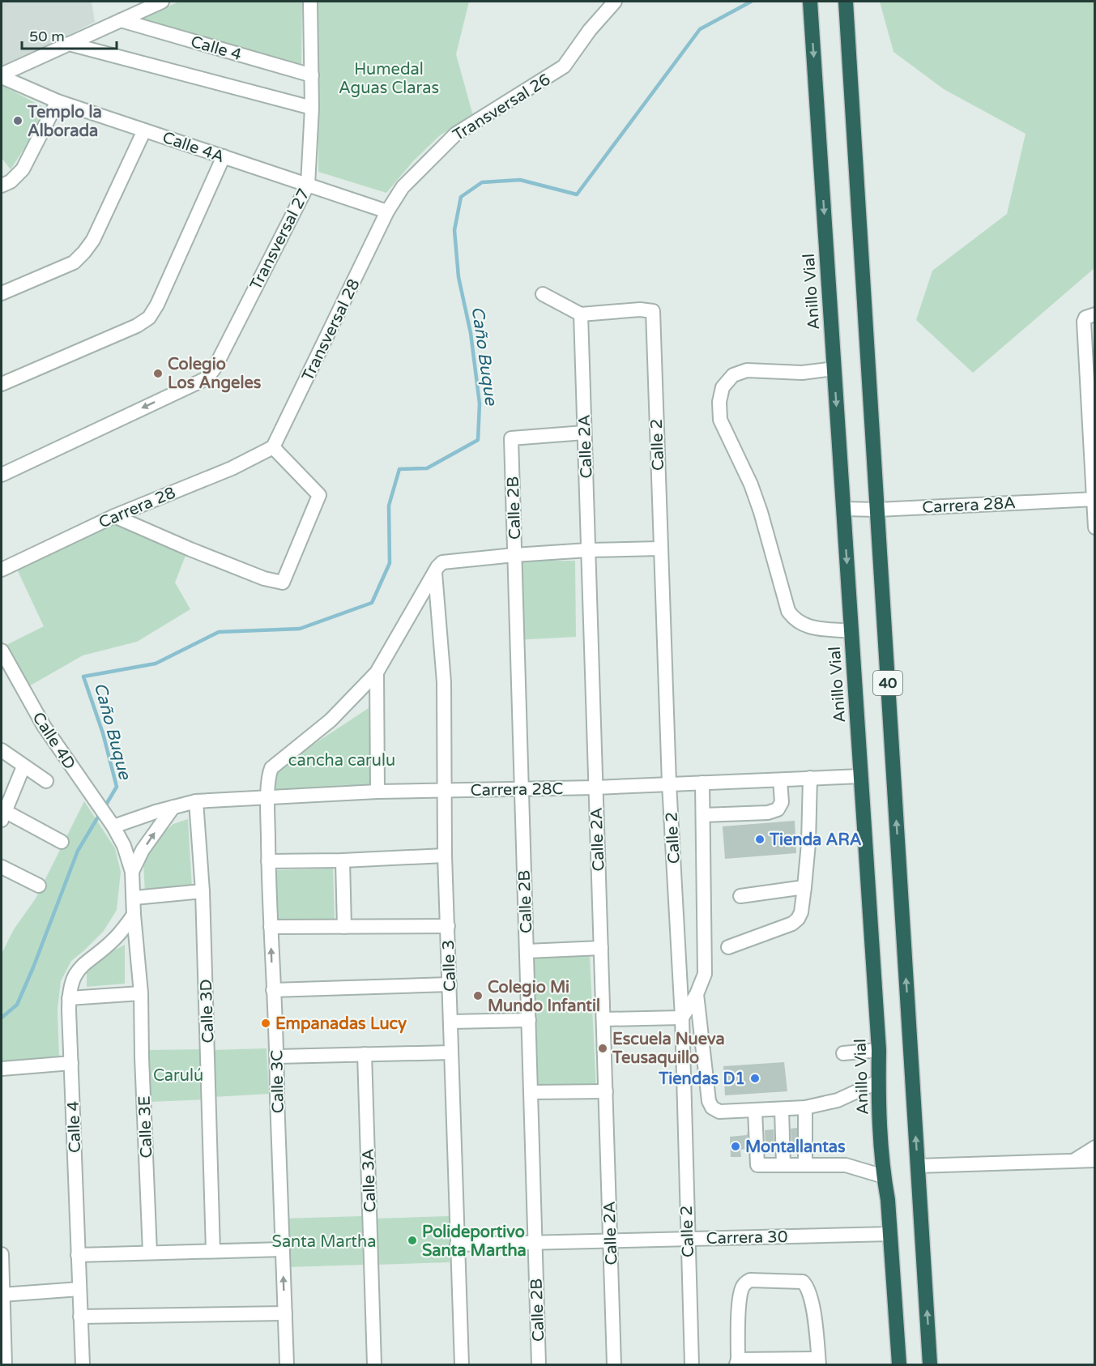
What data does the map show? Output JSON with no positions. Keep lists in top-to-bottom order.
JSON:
{
  "streets": {
    "highway": ["Anillo Vial", "40"],
    "street": [
      "Calle 4",
      "Transversal 26",
      "Calle 4A",
      "Transversal 27",
      "Transversal 28",
      "Calle 2",
      "Calle 2A",
      "Carrera 28A",
      "Carrera 28",
      "Calle 2B",
      "Calle 4D",
      "Carrera 28C",
      "Calle 3",
      "Calle 3D",
      "Calle 3C",
      "Calle 3E",
      "Calle 3A",
      "Carrera 30"
    ]
  },
  "crossings": [
    ["Calle 4", "Transversal 27"],
    ["Calle 4", "Calle 3E"],
    ["Transversal 26", "Calle 4A"],
    ["Transversal 26", "Transversal 28"],
    ["Calle 4A", "Transversal 27"],
    ["Calle 4A", "Transversal 28"],
    ["Anillo Vial", "Carrera 28A"],
    ["Anillo Vial", "Carrera 28C"],
    ["Anillo Vial", "Carrera 30"],
    ["Transversal 28", "Carrera 28"],
    ["Calle 2", "Calle 2A"],
    ["Calle 2", "Carrera 28C"],
    ["Calle 2", "Carrera 30"],
    ["Calle 2A", "Calle 2B"],
    ["Calle 2A", "Carrera 28C"],
    ["Calle 2A", "Carrera 30"],
    ["Carrera 28A", "40"],
    ["Calle 2B", "Carrera 28C"],
    ["Calle 2B", "Carrera 30"],
    ["Calle 4D", "Carrera 28C"],
    ["Carrera 28C", "Calle 3"],
    ["Carrera 28C", "Calle 3D"],
    ["Carrera 28C", "Calle 3C"],
    ["Calle 3", "Calle 3C"],
    ["Calle 3", "Carrera 30"]
  ],
  "water": ["Caño Buque"],
  "parks": [
    "Humedal Aguas Claras",
    "cancha carulu",
    "Carulú",
    "Santa Martha"
  ],
  "places": [
    "Templo la Alborada",
    "Colegio Los Angeles",
    "Tienda ARA",
    "Colegio Mi Mundo Infantil",
    "Empanadas Lucy",
    "Escuela Nueva Teusaquillo",
    "Tiendas D1",
    "Montallantas",
    "Polideportivo Santa Martha"
  ],
  "scale_bar": "50 m"
}
